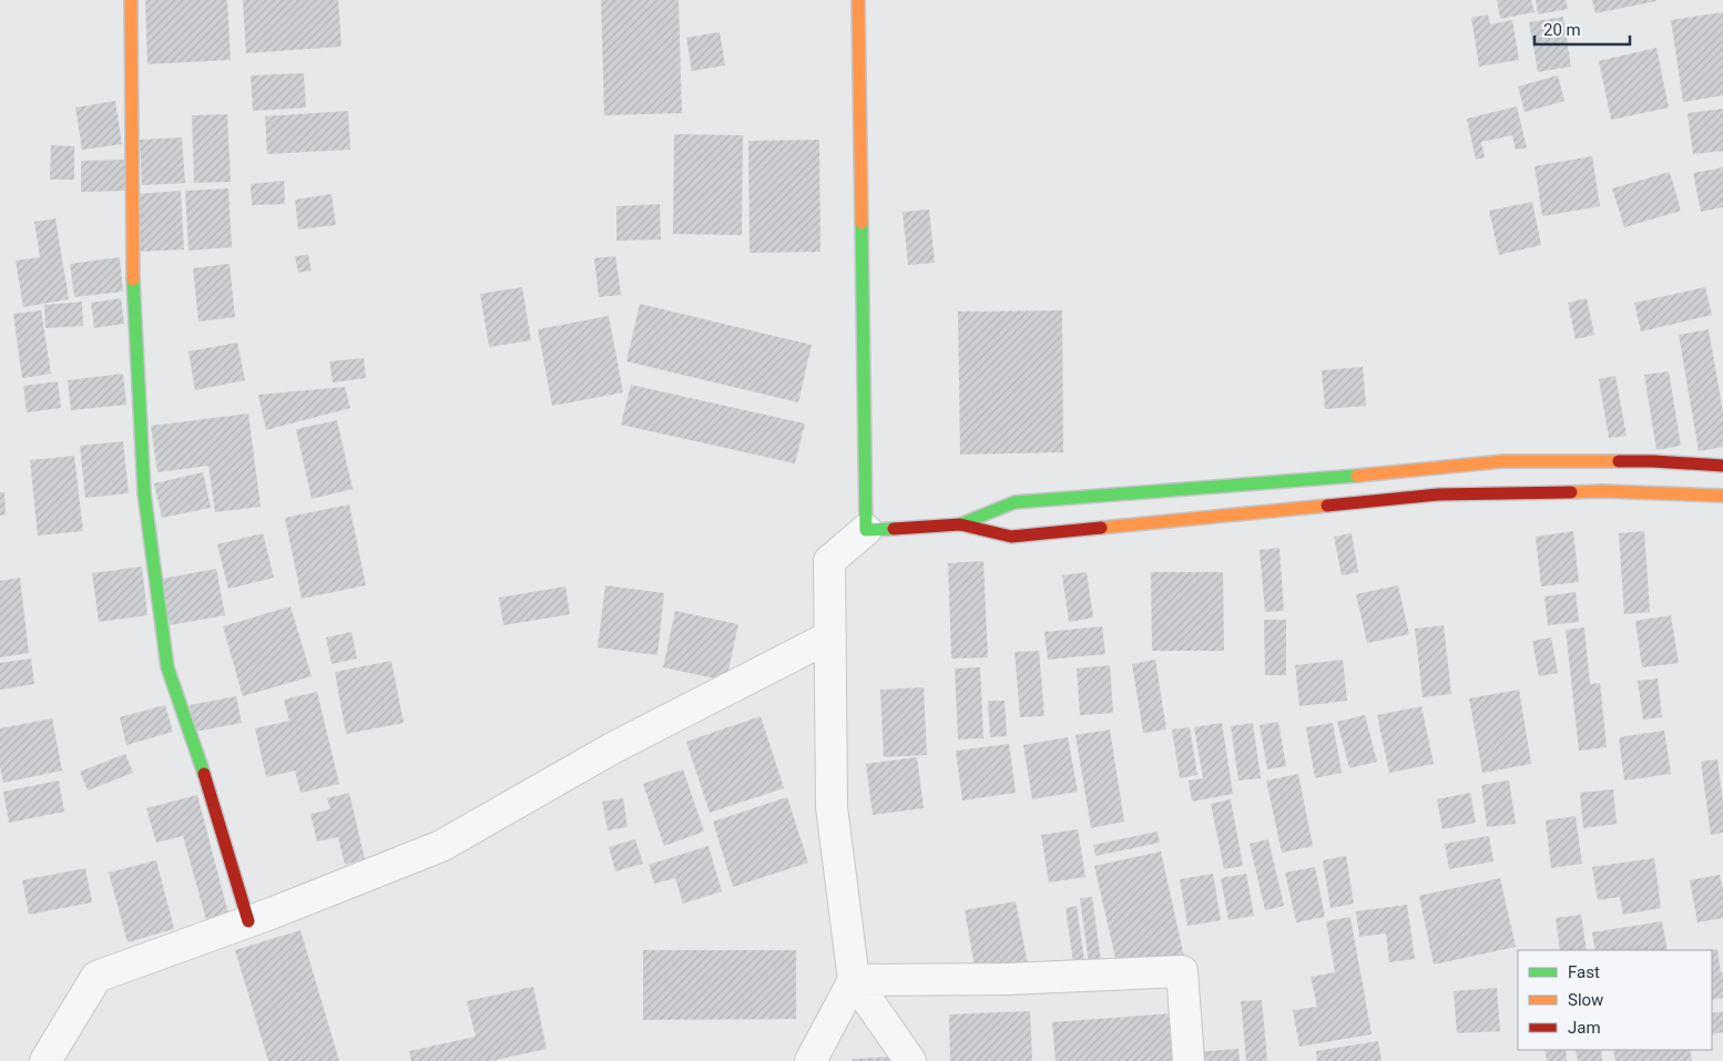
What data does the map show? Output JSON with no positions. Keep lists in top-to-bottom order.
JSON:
{
  "legend": ["Fast", "Slow", "Jam"],
  "scale_bar": "20 m"
}
